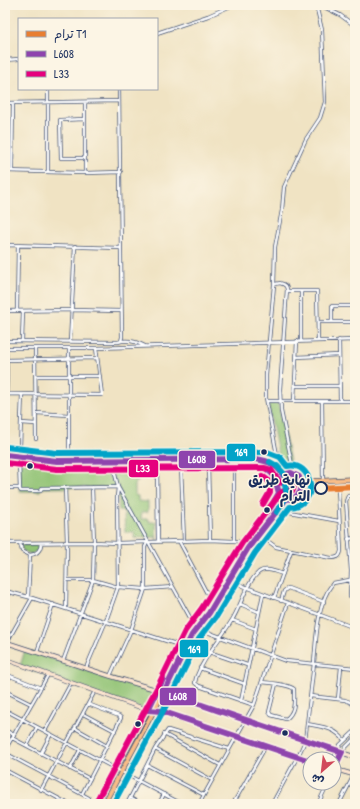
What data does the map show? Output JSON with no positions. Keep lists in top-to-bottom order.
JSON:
{
  "places": ["نهاية طريق الترام"],
  "lines": [
    "transit line 169",
    "transit line L608",
    "transit line L33",
    "tram line T1"
  ],
  "legend": ["ترام T1", "L608", "L33"],
  "north": "bottom left"
}
